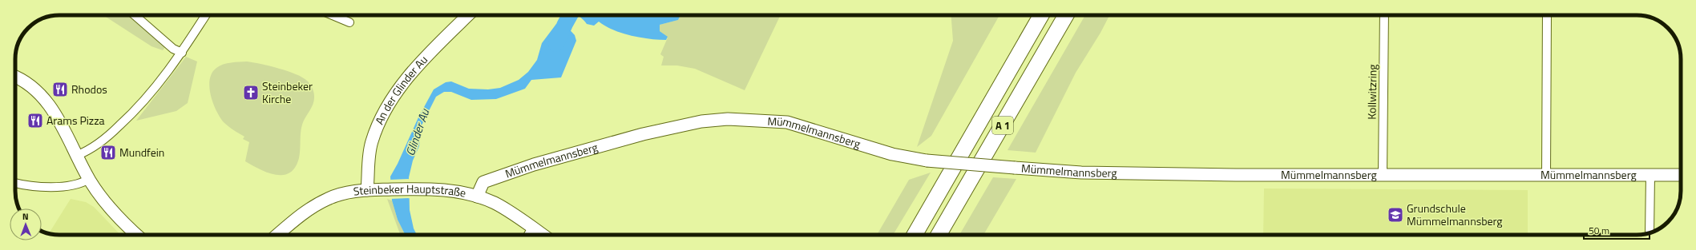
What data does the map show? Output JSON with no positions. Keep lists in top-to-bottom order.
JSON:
{
  "streets": {
    "highway": ["A 1"],
    "street": [
      "An der Glinder Au",
      "Kollwitzring",
      "Mümmelmannsberg",
      "Steinbeker Hauptstraße"
    ]
  },
  "crossings": [
    ["An der Glinder Au", "Steinbeker Hauptstraße"],
    ["Kollwitzring", "Mümmelmannsberg"],
    ["Mümmelmannsberg", "Steinbeker Hauptstraße"]
  ],
  "water": ["Glinder Au"],
  "places": {
    "restaurant": ["Rhodos", "Arams Pizza", "Mundfein"],
    "church": ["Steinbeker Kirche"],
    "school or university": ["Grundschule Mümmelmannsberg"]
  },
  "scale_bar": "50 m",
  "north": "top"
}
